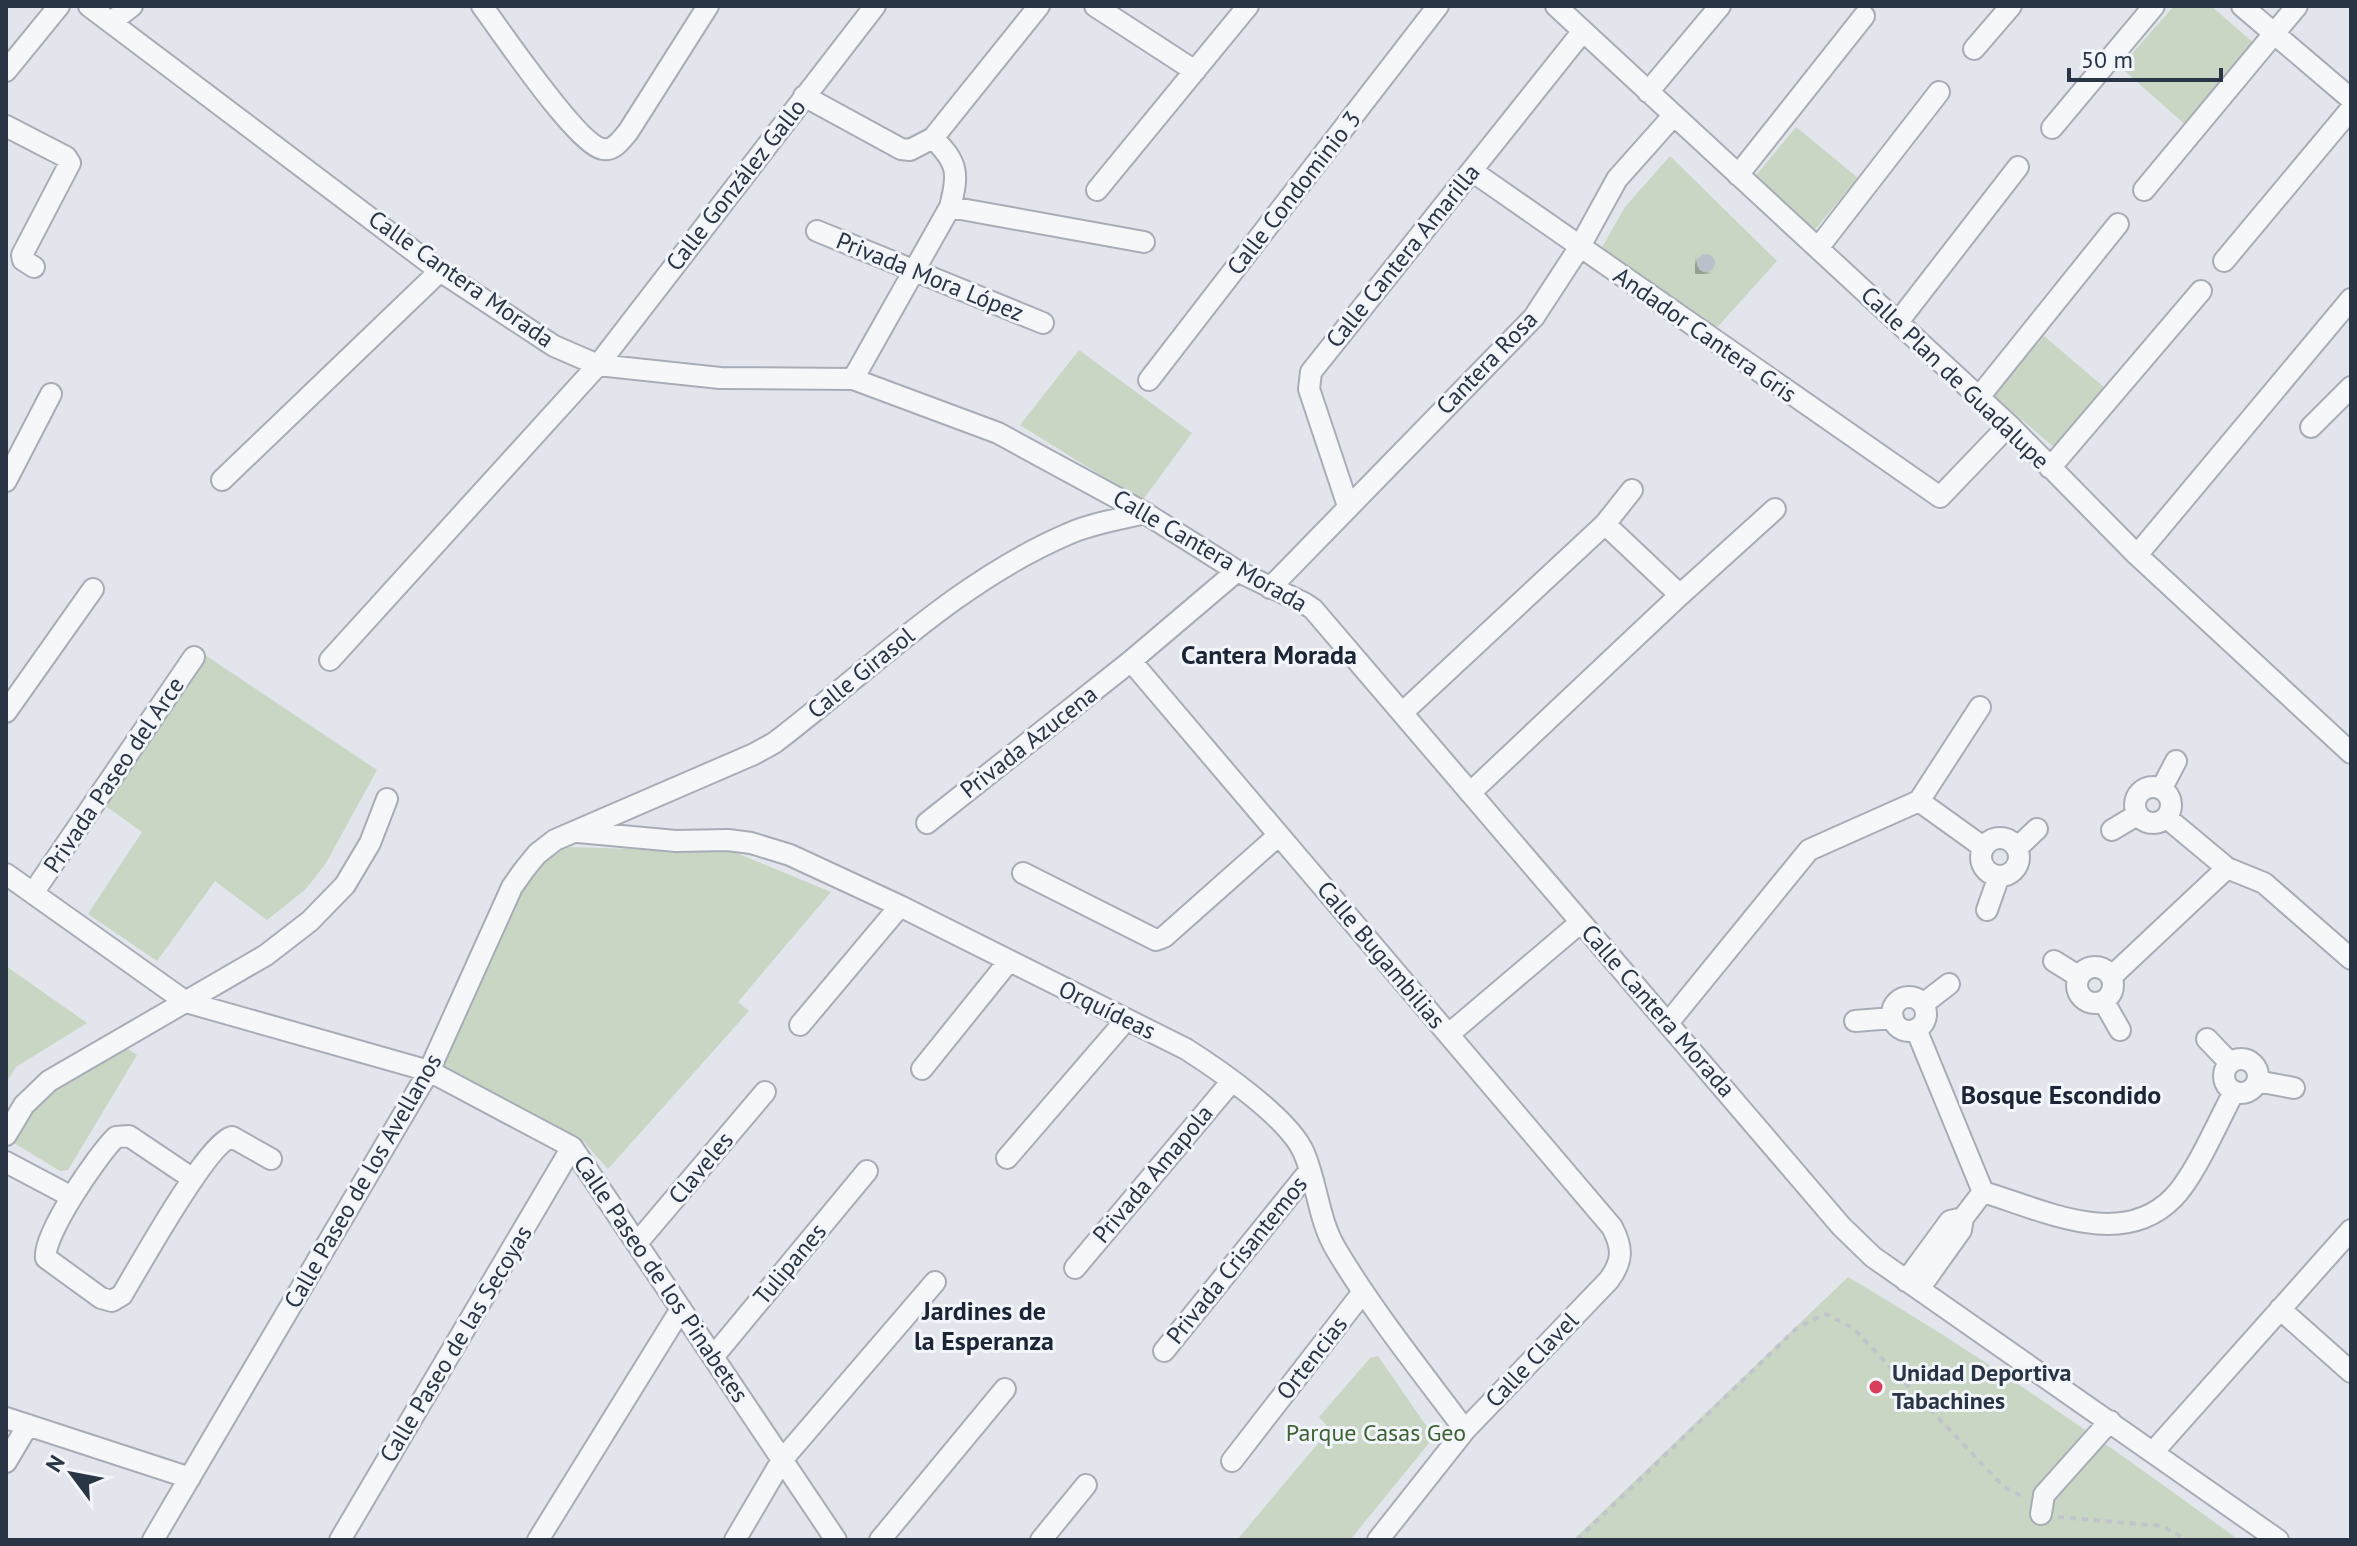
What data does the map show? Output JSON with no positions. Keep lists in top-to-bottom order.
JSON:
{
  "streets": {
    "street": [
      "Calle González Gallo",
      "Calle Condominio 3",
      "Calle Cantera Amarilla",
      "Privada Mora López",
      "Calle Cantera Morada",
      "Andador Cantera Gris",
      "Cantera Rosa",
      "Calle Plan de Guadalupe",
      "Calle Girasol",
      "Privada Azucena",
      "Privada Paseo del Arce",
      "Calle Bugambilias",
      "Orquídeas",
      "Claveles",
      "Privada Amapola",
      "Calle Paseo de los Avellanos",
      "Privada Crisantemos",
      "Tulipanes",
      "Calle Paseo de los Pinabetes",
      "Calle Paseo de las Secoyas",
      "Ortencias",
      "Calle Clavel"
    ]
  },
  "crossings": [
    ["Calle González Gallo", "Calle Cantera Morada"],
    ["Calle Cantera Amarilla", "Andador Cantera Gris"],
    ["Calle Cantera Amarilla", "Cantera Rosa"],
    ["Calle Cantera Amarilla", "Calle Plan de Guadalupe"],
    ["Calle Cantera Morada", "Cantera Rosa"],
    ["Calle Cantera Morada", "Calle Girasol"],
    ["Calle Cantera Morada", "Privada Azucena"],
    ["Andador Cantera Gris", "Cantera Rosa"],
    ["Andador Cantera Gris", "Calle Plan de Guadalupe"],
    ["Cantera Rosa", "Calle Plan de Guadalupe"],
    ["Calle Girasol", "Orquídeas"],
    ["Calle Girasol", "Calle Paseo de los Avellanos"],
    ["Privada Azucena", "Calle Bugambilias"],
    ["Privada Paseo del Arce", "Calle Paseo de los Pinabetes"],
    ["Calle Bugambilias", "Calle Clavel"],
    ["Orquídeas", "Privada Amapola"],
    ["Orquídeas", "Calle Paseo de los Avellanos"],
    ["Orquídeas", "Privada Crisantemos"],
    ["Orquídeas", "Ortencias"],
    ["Orquídeas", "Calle Clavel"],
    ["Claveles", "Calle Paseo de los Pinabetes"],
    ["Calle Paseo de los Avellanos", "Calle Paseo de los Pinabetes"],
    ["Tulipanes", "Calle Paseo de los Pinabetes"],
    ["Calle Paseo de los Pinabetes", "Calle Paseo de las Secoyas"]
  ],
  "districts": ["Cantera Morada", "Bosque Escondido", "Jardines de la Esperanza"],
  "parks": ["Parque Casas Geo"],
  "places": ["Unidad Deportiva Tabachines"],
  "scale_bar": "50 m",
  "north": "top left"
}
